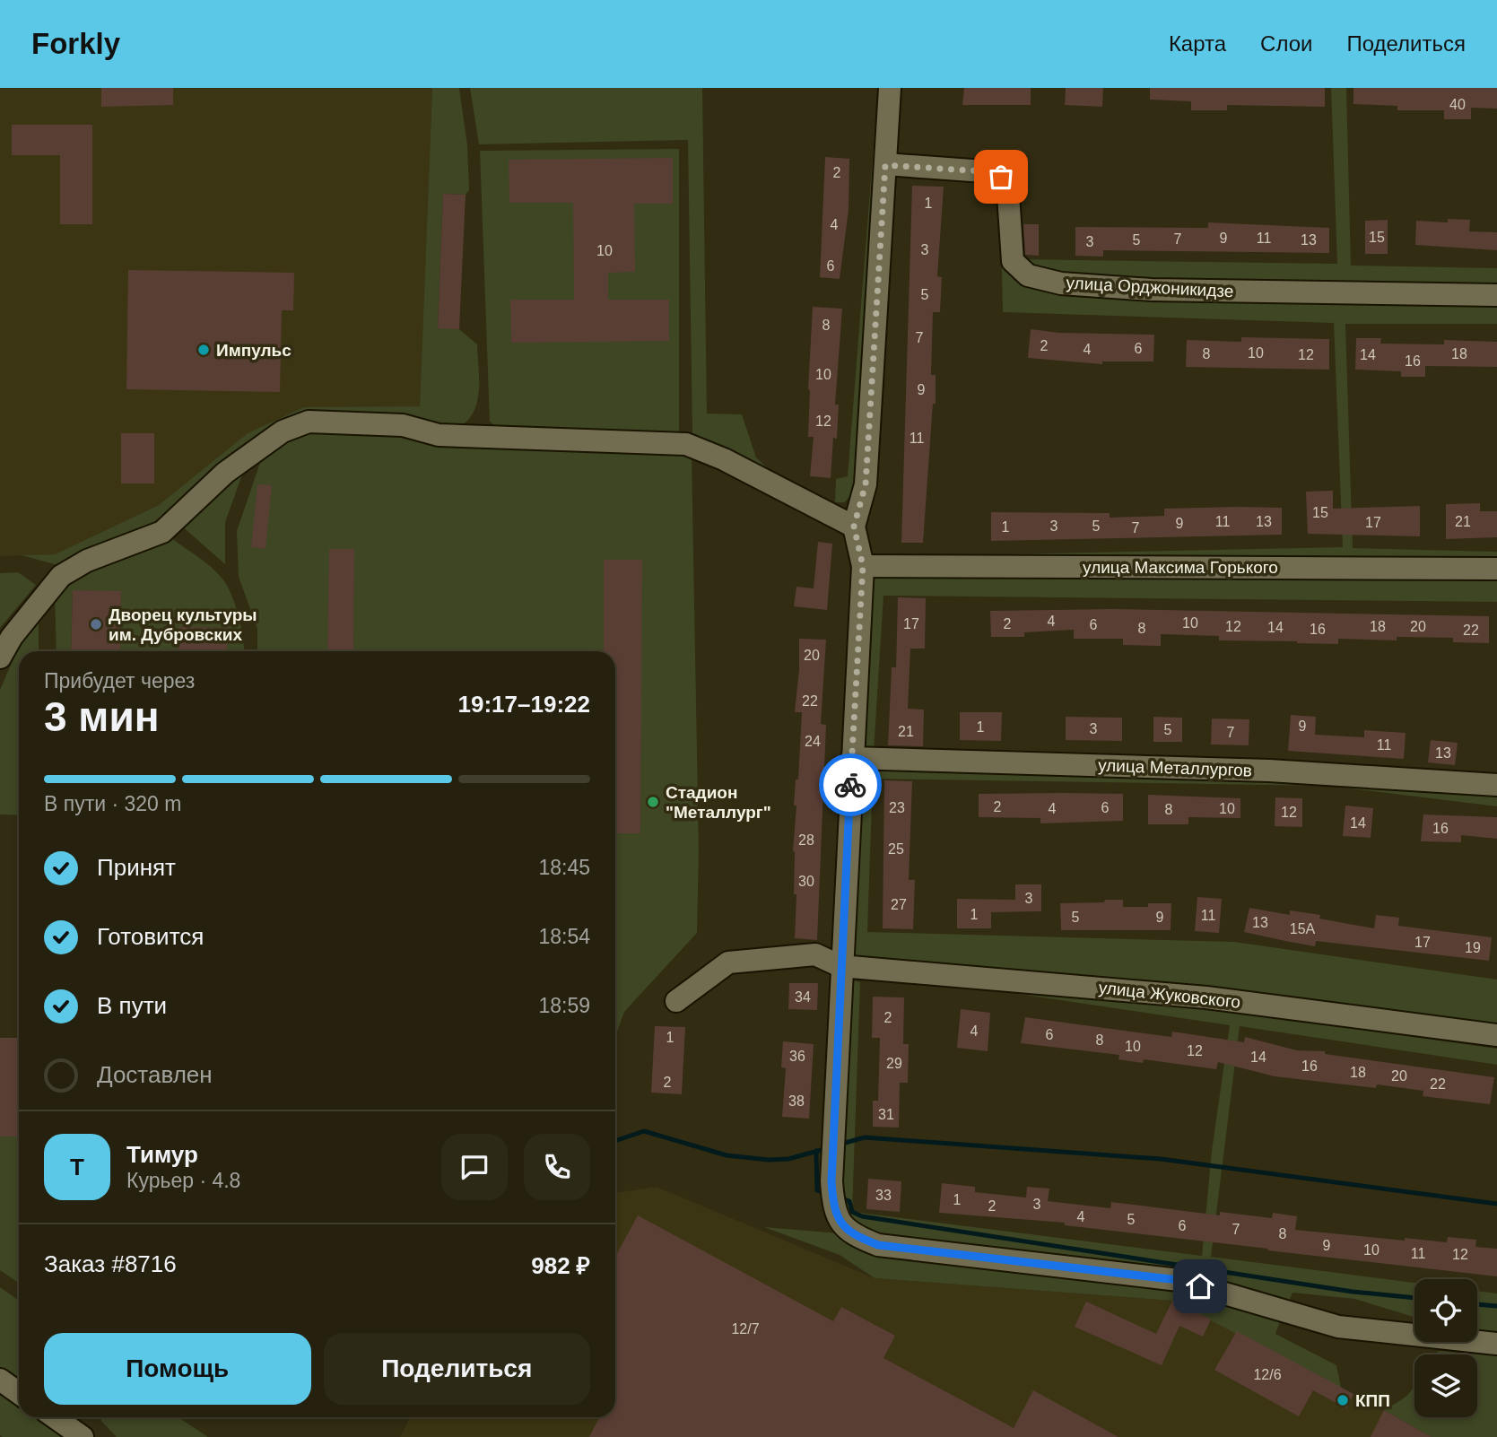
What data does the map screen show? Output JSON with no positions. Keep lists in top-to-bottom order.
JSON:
{
  "streets": {
    "street": [
      "улица Орджоникидзе",
      "улица Максима Горького",
      "улица Металлургов",
      "улица Жуковского"
    ]
  },
  "places": [
    "Импульс",
    "Дворец культуры им. Дубровских",
    "Стадион \"Металлург\"",
    "КПП"
  ],
  "house_numbers": [
    "40",
    "2",
    "1",
    "4",
    "15",
    "9",
    "11",
    "7",
    "5",
    "13",
    "3",
    "3",
    "10",
    "6",
    "5",
    "8",
    "7",
    "2",
    "6",
    "4",
    "10",
    "8",
    "18",
    "12",
    "14",
    "16",
    "10",
    "9",
    "12",
    "11",
    "15",
    "11",
    "13",
    "21",
    "17",
    "9",
    "3",
    "5",
    "1",
    "7",
    "4",
    "10",
    "17",
    "2",
    "6",
    "12",
    "18",
    "20",
    "14",
    "8",
    "16",
    "22",
    "20",
    "22",
    "9",
    "1",
    "3",
    "5",
    "21",
    "7",
    "24",
    "11",
    "13",
    "2",
    "23",
    "6",
    "4",
    "10",
    "8",
    "12",
    "14",
    "16",
    "28",
    "25",
    "30",
    "3",
    "27",
    "1",
    "11",
    "5",
    "9",
    "13",
    "15А",
    "17",
    "19",
    "34",
    "2",
    "4",
    "6",
    "1",
    "8",
    "10",
    "12",
    "36",
    "14",
    "29",
    "16",
    "18",
    "20",
    "2",
    "22",
    "38",
    "31",
    "33",
    "1",
    "3",
    "2",
    "4",
    "5",
    "6",
    "7",
    "8",
    "9",
    "10",
    "11",
    "12",
    "12/7",
    "12/6"
  ],
  "page": {
    "header": "Forkly",
    "nav": ["Карта", "Слои", "Поделиться"],
    "heading": ["3 мин", "Прибудет через", "19:17–19:22"],
    "panel": [
      "Тимур",
      "Курьер · 4.8",
      "Заказ #8716",
      "982 ₽"
    ],
    "bar": "В пути · 320 m",
    "list": [
      ["Принят", "18:45"],
      ["Готовится", "18:54"],
      ["В пути", "18:59"],
      "Доставлен"
    ],
    "round": "Т",
    "buttons": ["Помощь", "Поделиться"]
  }
}
